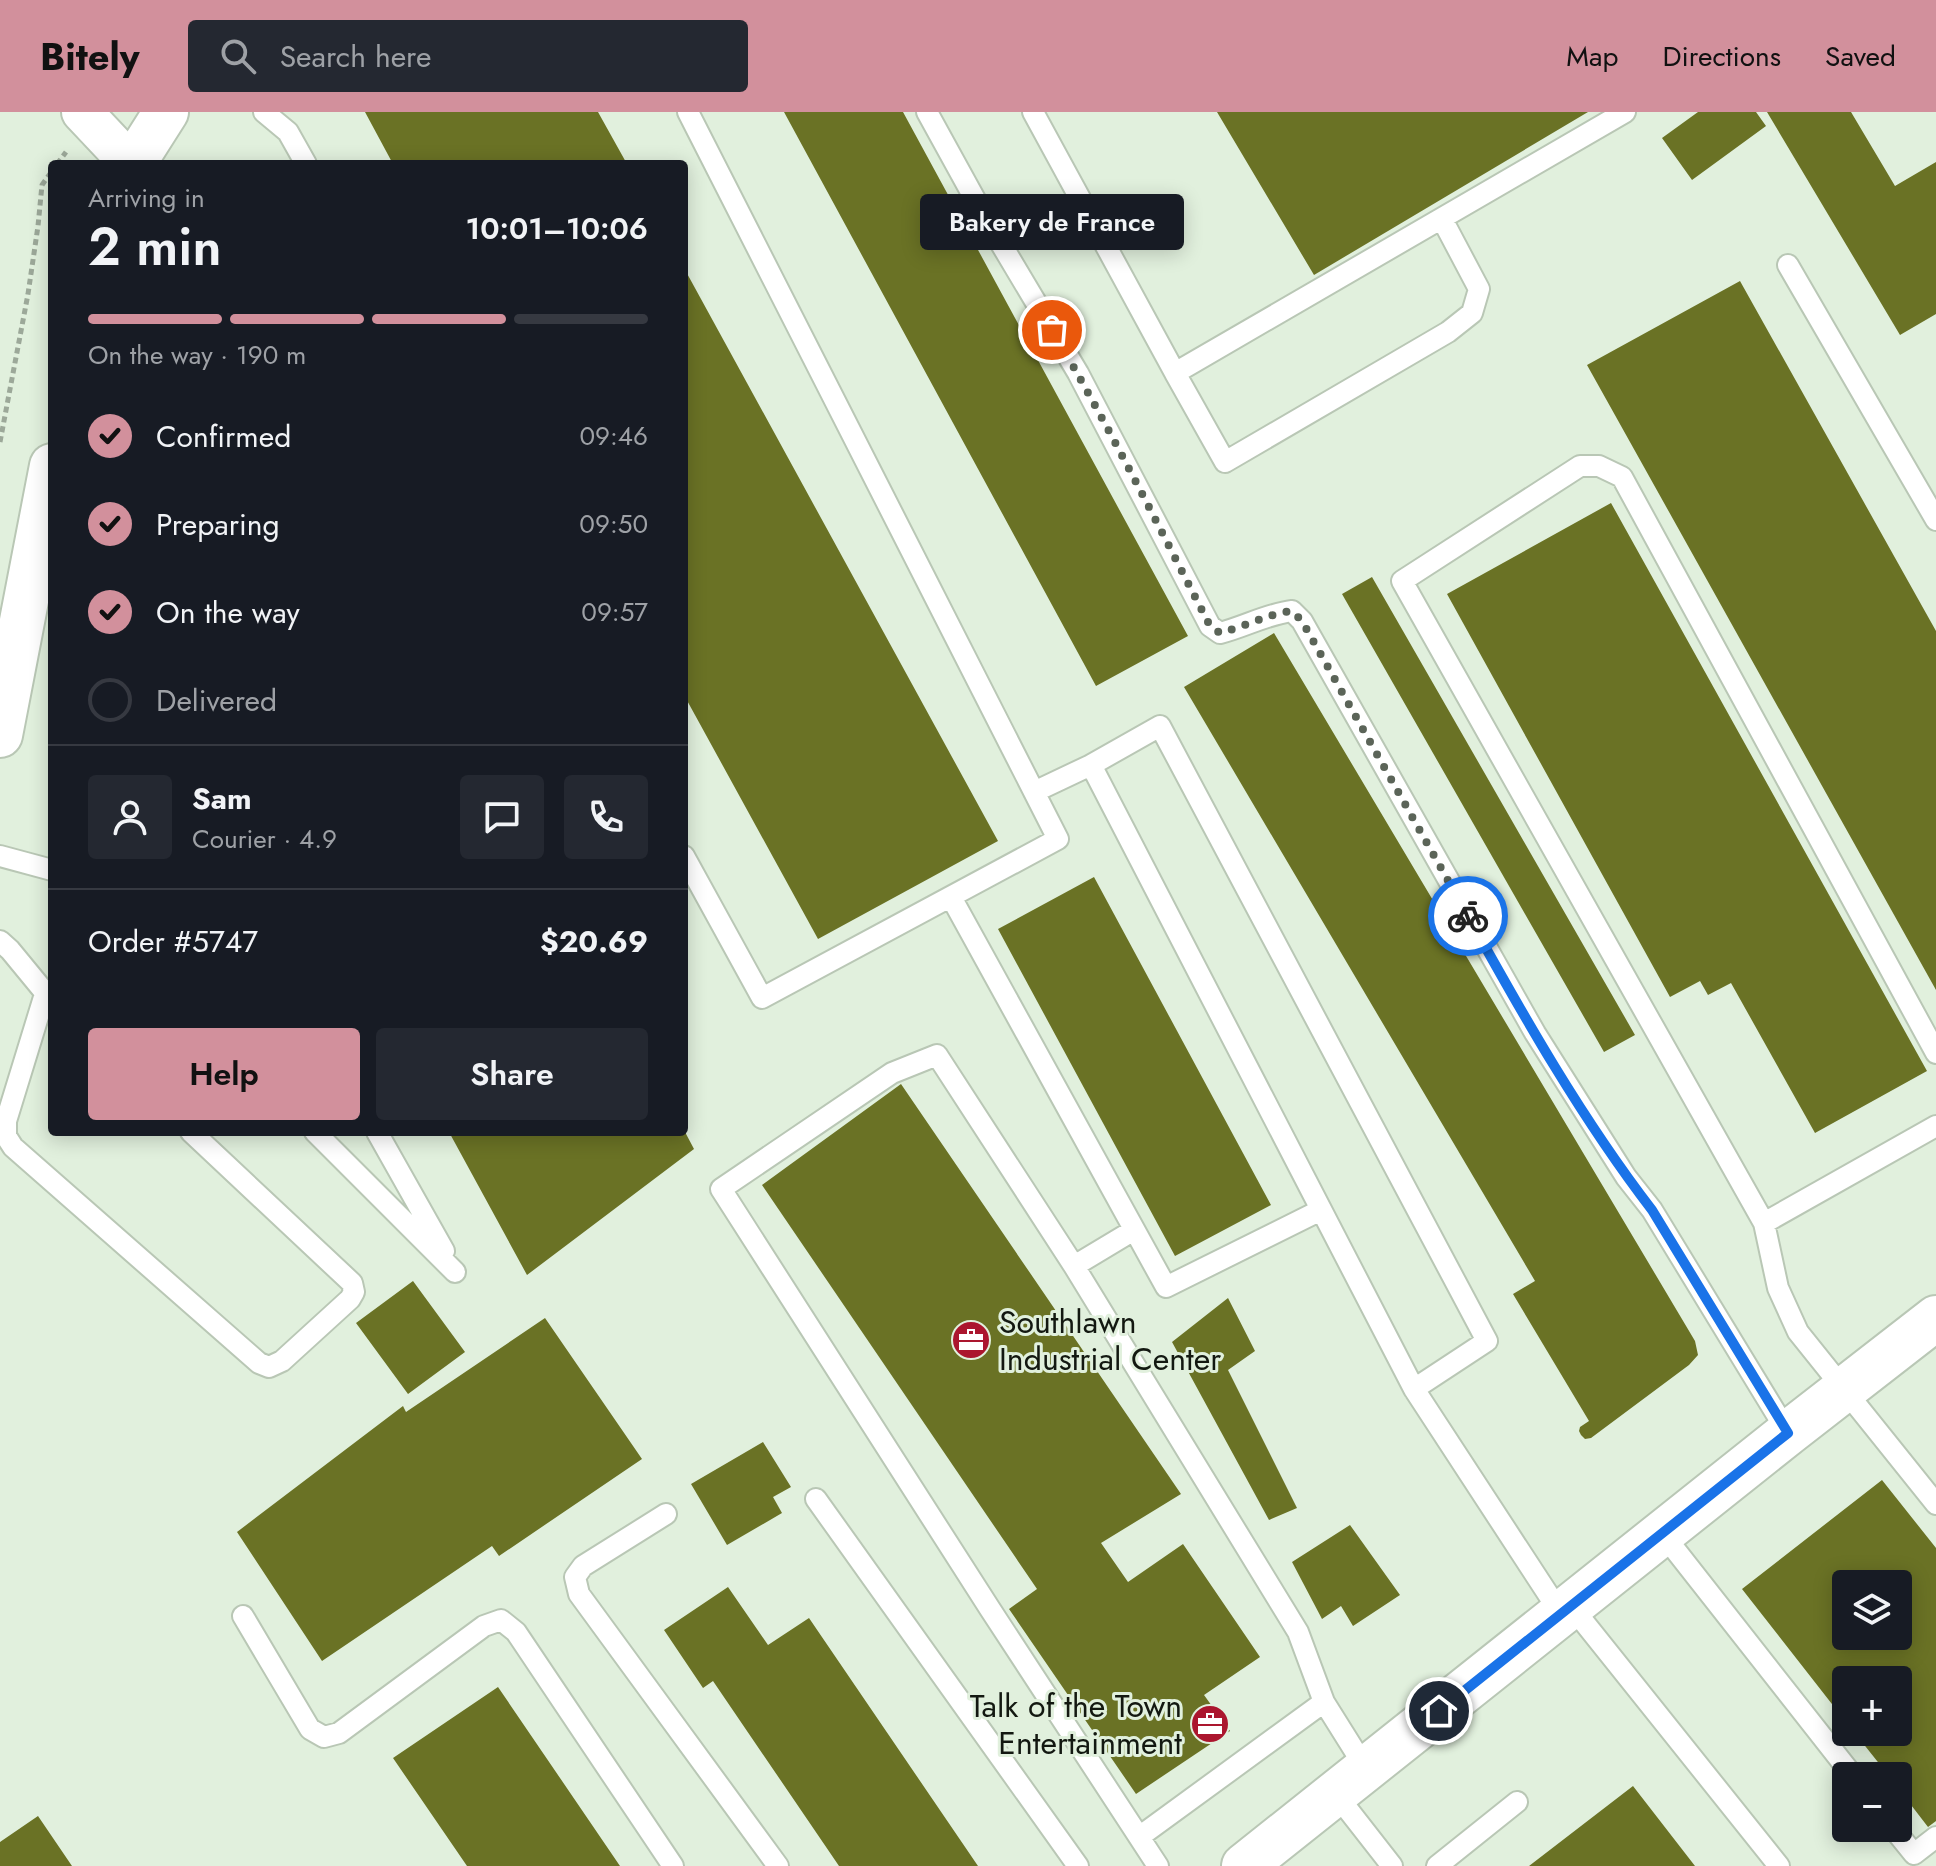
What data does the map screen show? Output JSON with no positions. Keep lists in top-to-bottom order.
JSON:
{
  "places": {
    "other": ["Bakery de France"],
    "office": ["Southlawn Industrial Center", "Talk of the Town Entertainment"]
  },
  "page": {
    "header": "Bitely",
    "search": "Search here",
    "nav": ["Map", "Directions", "Saved"],
    "heading": ["2 min", "Arriving in", "10:01–10:06"],
    "panel": [
      "Sam",
      "Courier · 4.9",
      "Order #5747",
      "$20.69"
    ],
    "bubble": "Bakery de France",
    "bar": "On the way · 190 m",
    "list": [
      ["Confirmed", "09:46"],
      ["Preparing", "09:50"],
      ["On the way", "09:57"],
      "Delivered"
    ],
    "buttons": ["Help", "Share"],
    "map_buttons": ["+", "−"]
  }
}
